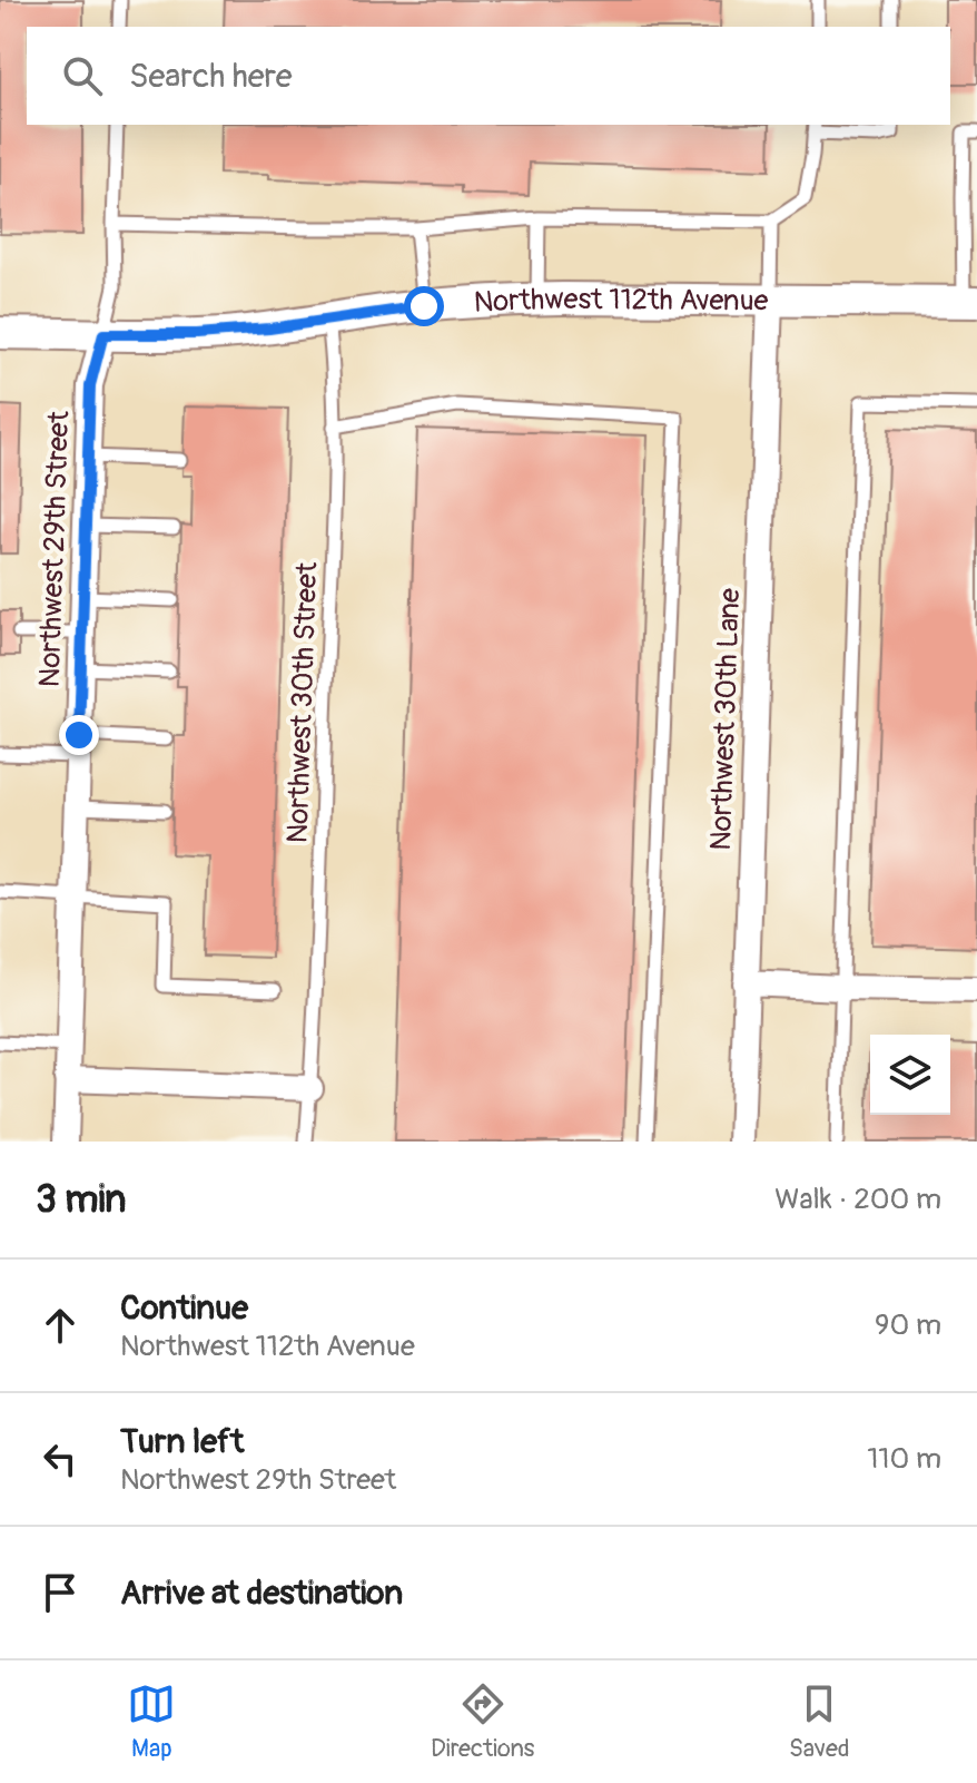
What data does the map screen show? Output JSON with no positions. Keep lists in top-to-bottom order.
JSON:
{
  "streets": {
    "street": ["Northwest 112th Avenue", "Northwest 29th Street", "Northwest 30th Lane"],
    "lane": ["Northwest 30th Street"]
  },
  "crossings": [
    ["Northwest 112th Avenue", "Northwest 29th Street"],
    ["Northwest 112th Avenue", "Northwest 30th Street"],
    ["Northwest 112th Avenue", "Northwest 30th Lane"]
  ],
  "page": {
    "search": "Search here",
    "heading": ["3 min", "Walk · 200 m"],
    "list": [
      ["Continue", "Northwest 112th Avenue", "90 m"],
      ["Turn left", "Northwest 29th Street", "110 m"],
      "Arrive at destination"
    ],
    "nav": ["Map", "Directions", "Saved"]
  }
}
